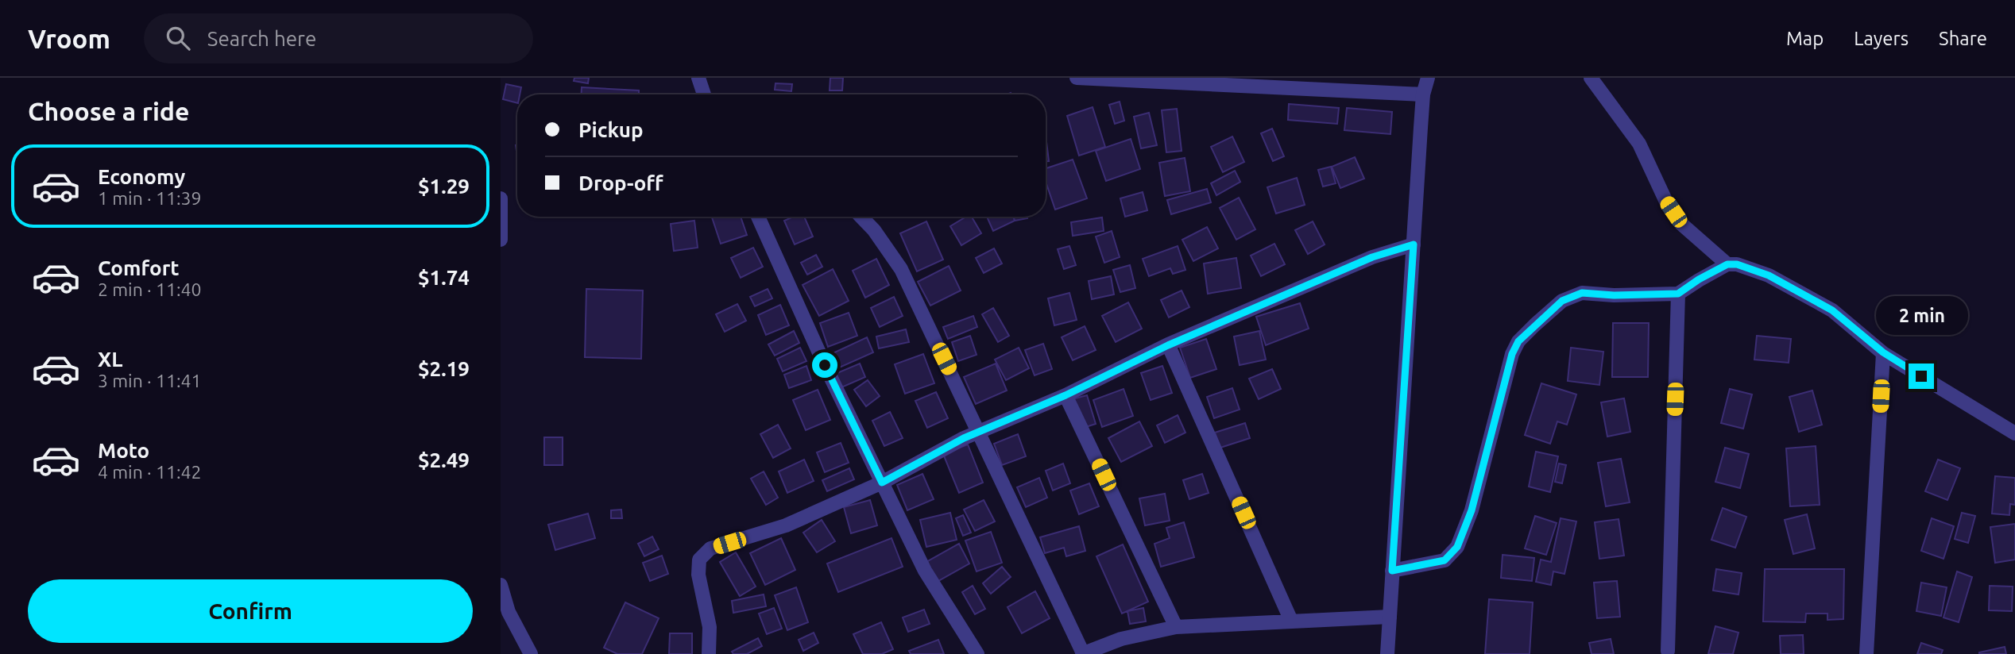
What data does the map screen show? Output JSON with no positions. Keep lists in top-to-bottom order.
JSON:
{
  "page": {
    "header": "Vroom",
    "search": "Search here",
    "nav": ["Map", "Layers", "Share"],
    "heading": "Choose a ride",
    "banner": ["Pickup", "Drop-off"],
    "list": [
      {
        "name": "Economy",
        "note": "1 min · 11:39",
        "value": "$1.29"
      },
      {
        "name": "Comfort",
        "note": "2 min · 11:40",
        "value": "$1.74"
      },
      {
        "name": "XL",
        "note": "3 min · 11:41",
        "value": "$2.19"
      },
      {
        "name": "Moto",
        "note": "4 min · 11:42",
        "value": "$2.49"
      }
    ],
    "bubble": "2 min",
    "buttons": "Confirm"
  }
}
